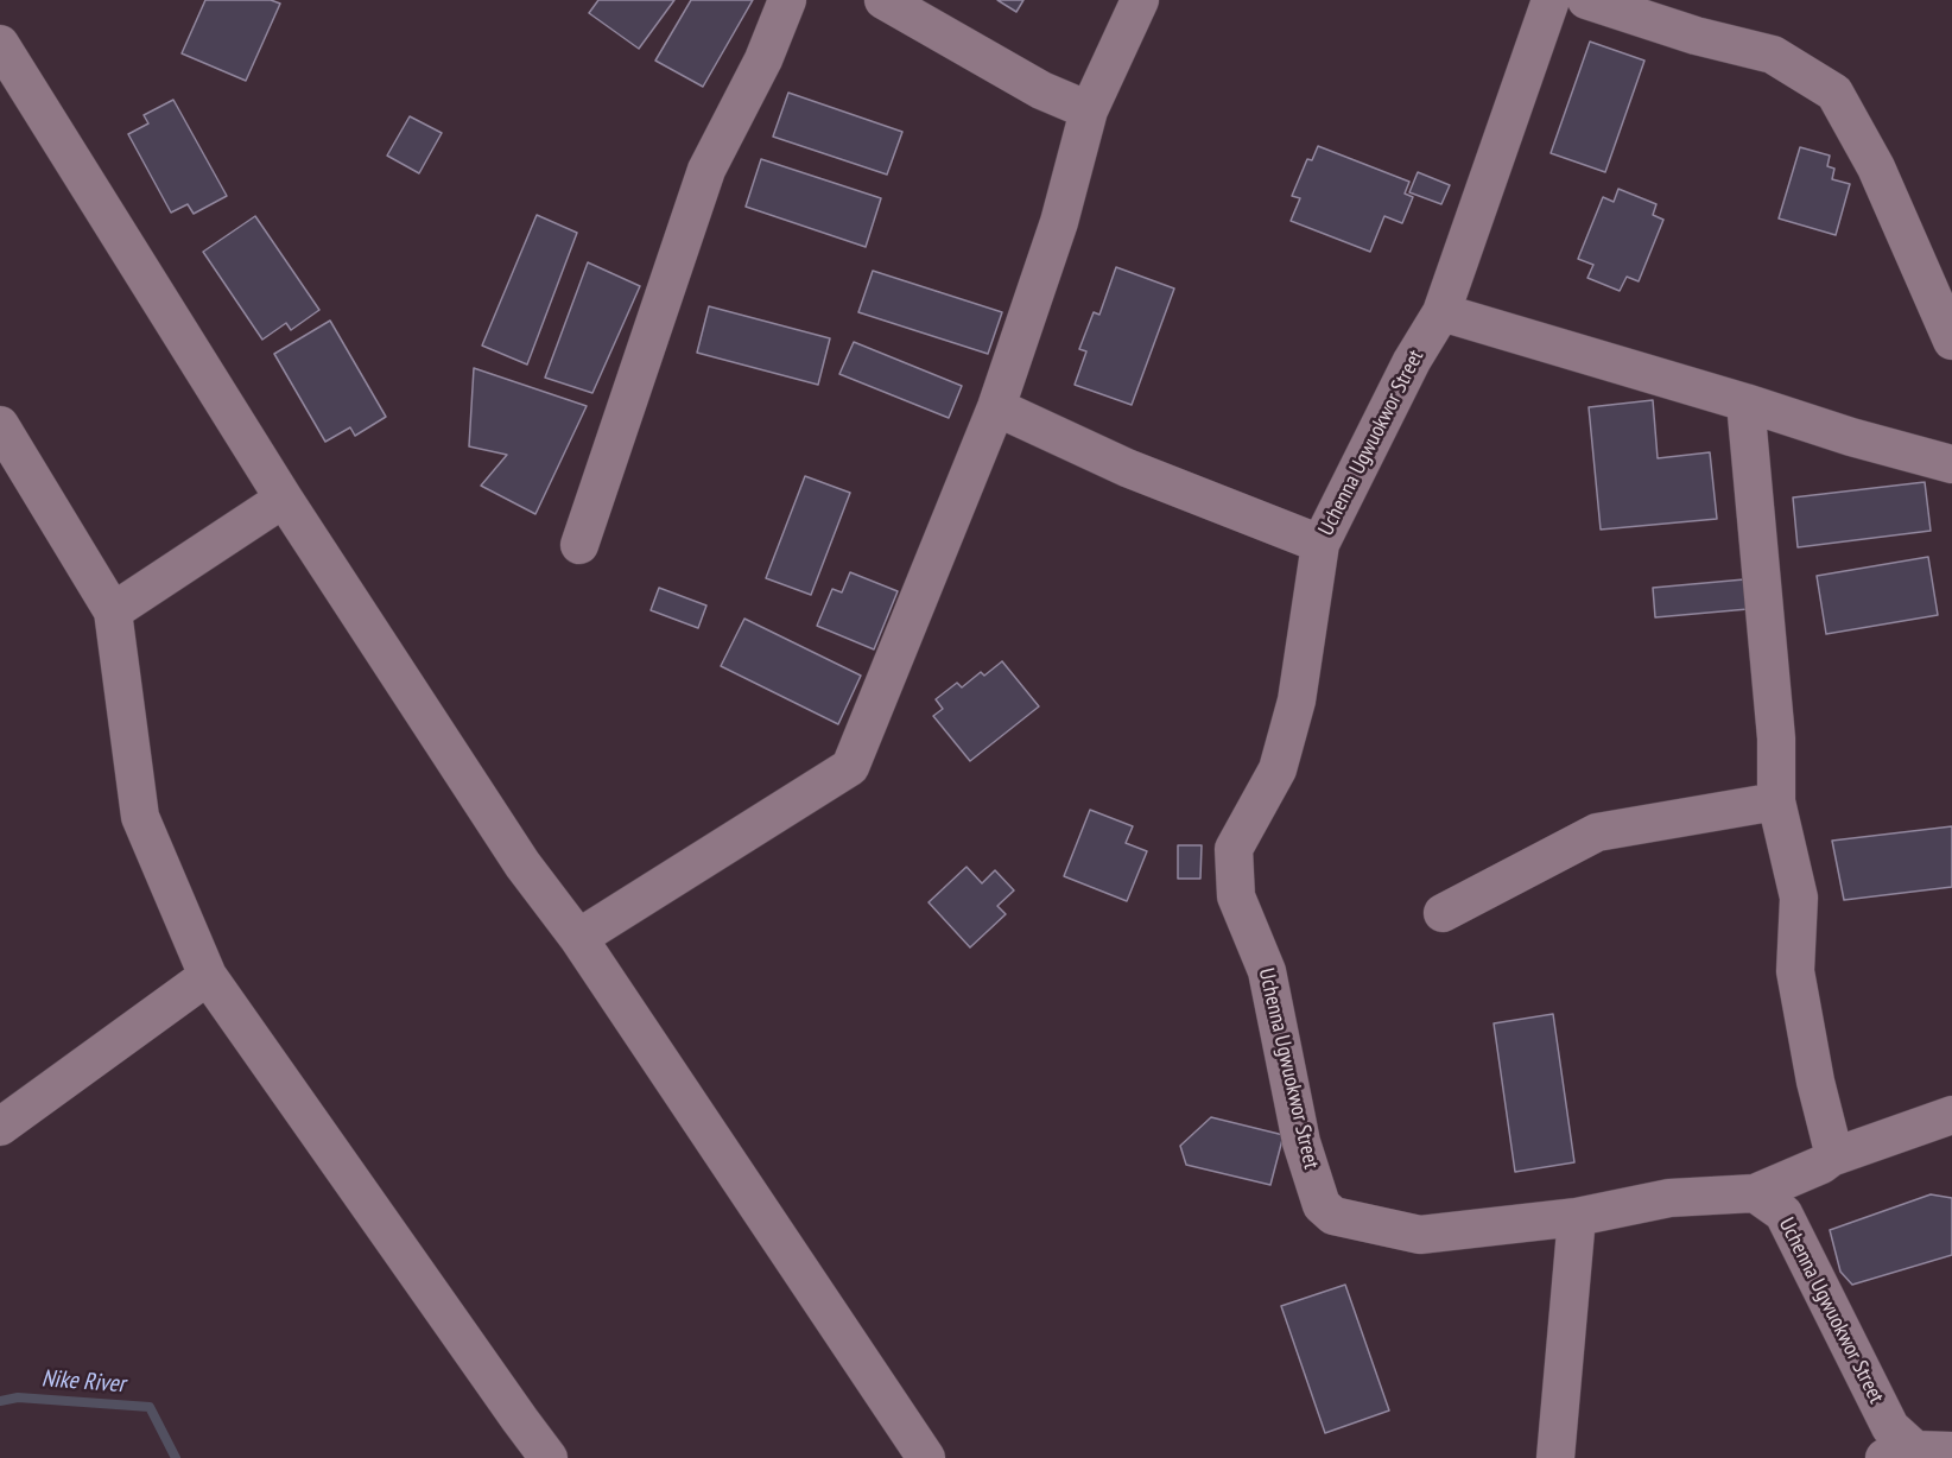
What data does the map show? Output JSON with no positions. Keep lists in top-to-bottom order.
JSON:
{
  "streets": {
    "street": ["Uchenna Ugwuokwor Street"]
  },
  "water": ["Nike River"]
}
